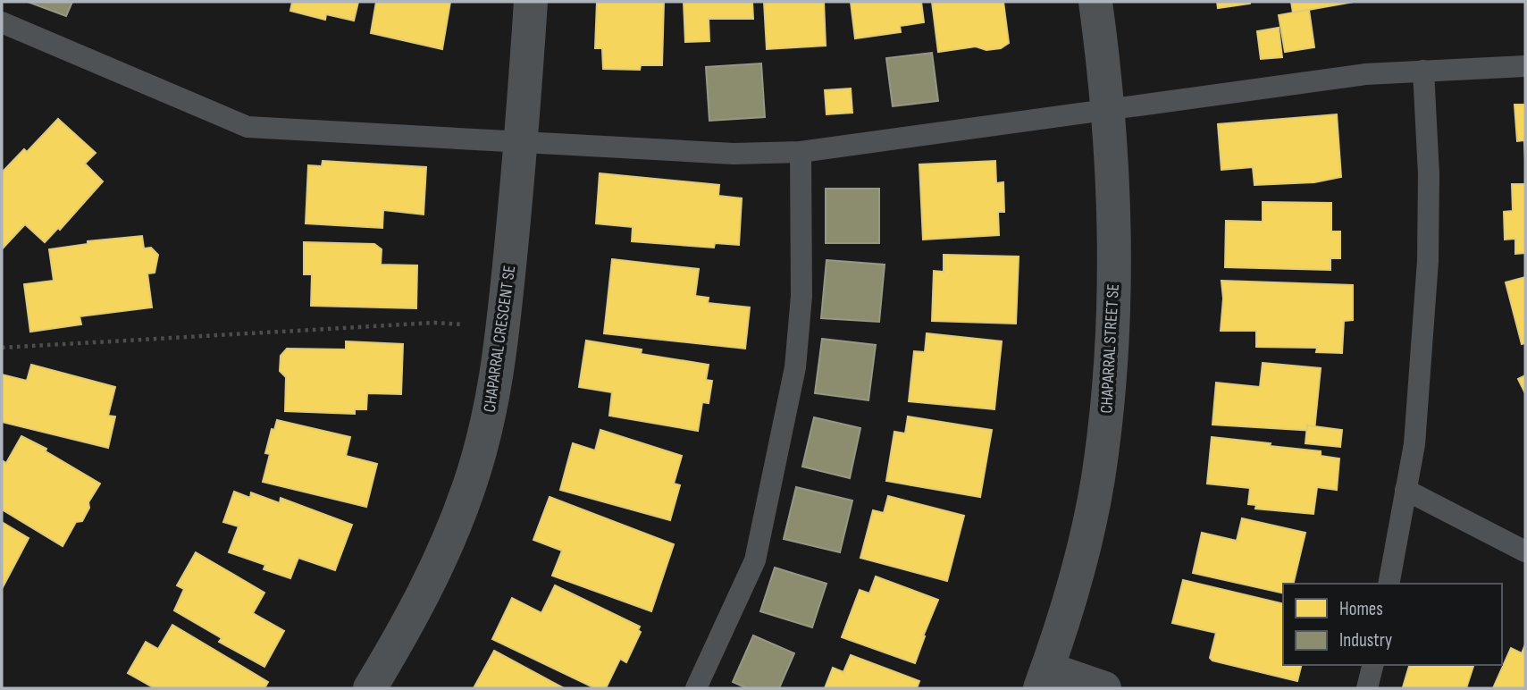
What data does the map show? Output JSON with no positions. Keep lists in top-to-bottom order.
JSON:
{
  "streets": {
    "street": ["CHAPARRAL CRESCENT SE", "CHAPARRAL STREET SE"]
  },
  "legend": ["Homes", "Industry"]
}
